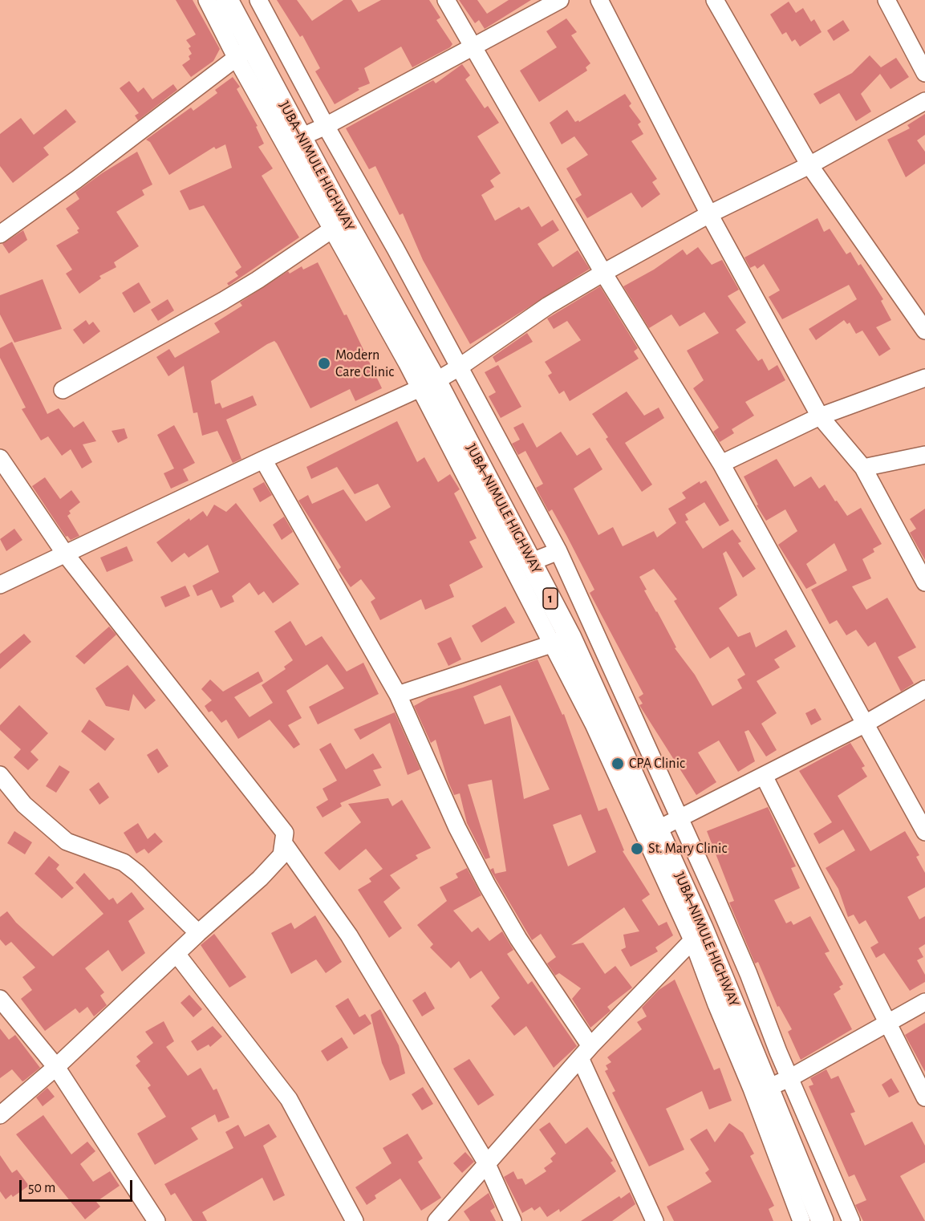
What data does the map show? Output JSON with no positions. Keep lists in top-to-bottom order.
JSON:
{
  "streets": {
    "main road": ["JUBA–NIMULE HIGHWAY", "1"]
  },
  "places": ["Modern Care Clinic", "CPA Clinic", "St. Mary Clinic"],
  "scale_bar": "50 m"
}
